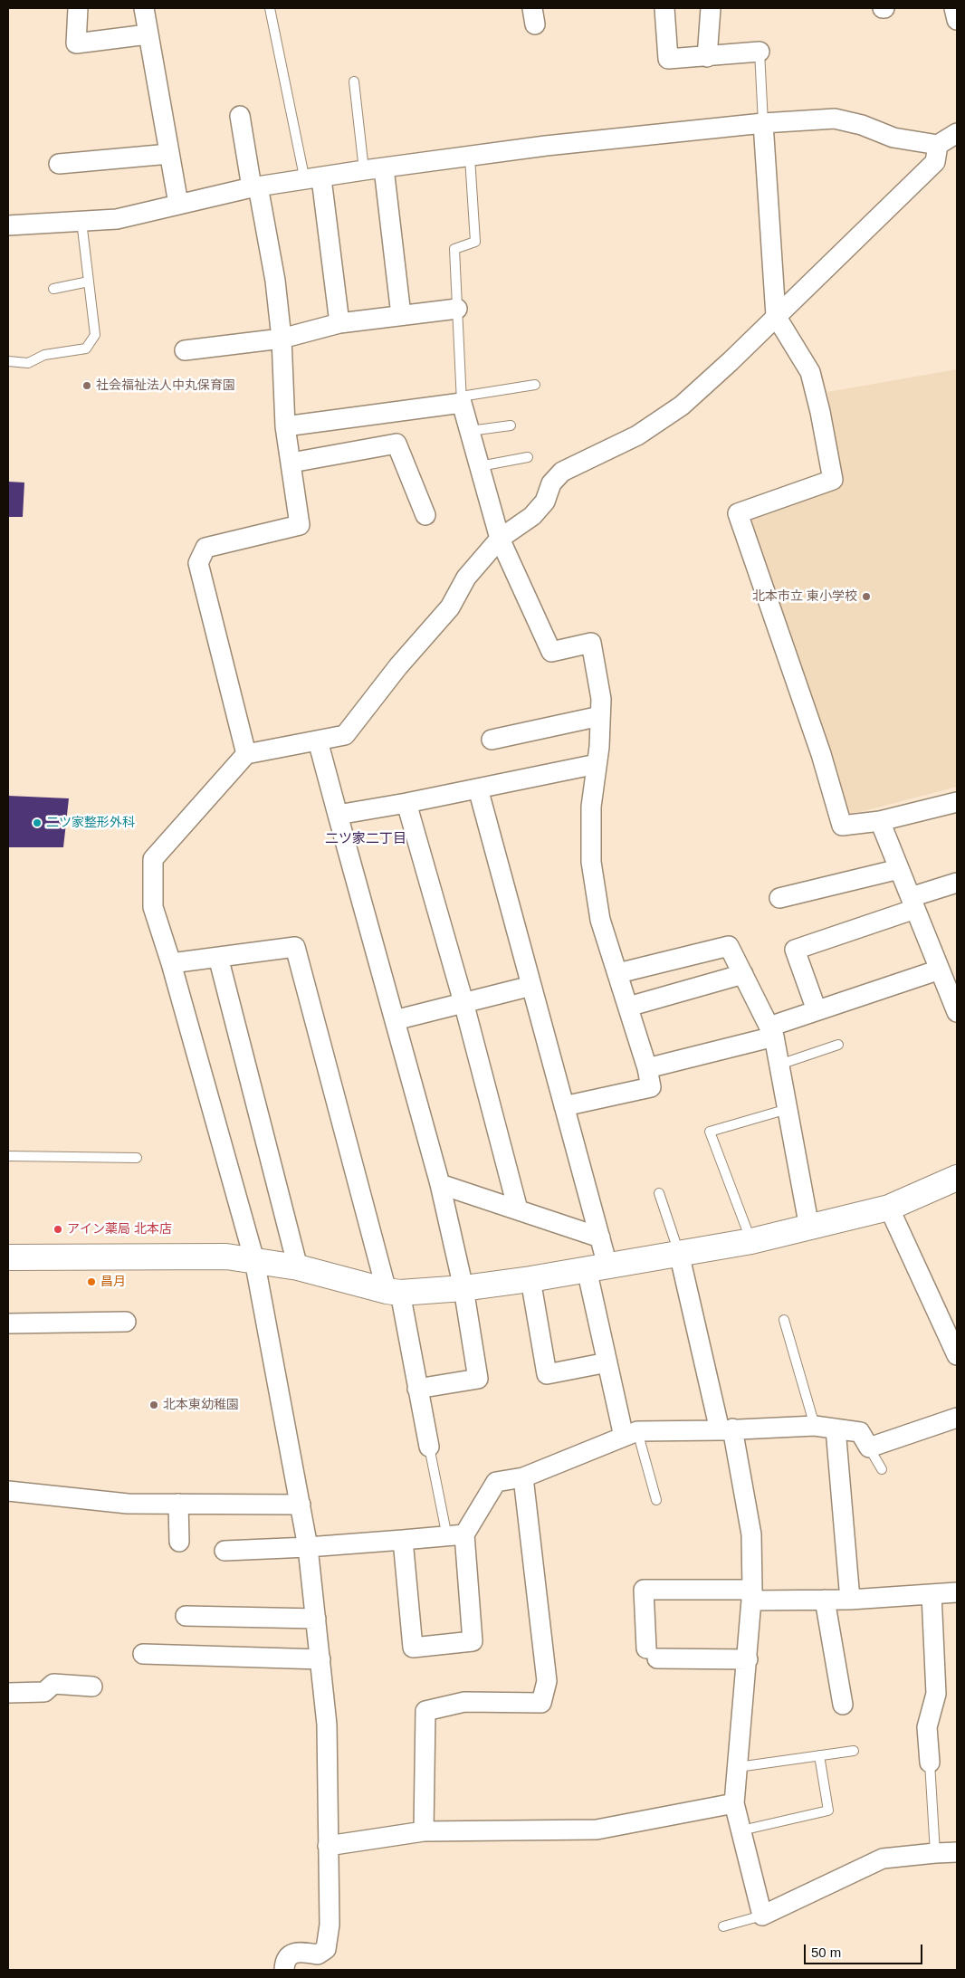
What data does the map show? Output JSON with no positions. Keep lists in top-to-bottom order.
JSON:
{
  "districts": ["二ツ家二丁目"],
  "places": [
    "社会福祉法人中丸保育園",
    "北本市立 東小学校",
    "二ツ家整形外科",
    "アイン薬局 北本店",
    "昌月",
    "北本東幼稚園"
  ],
  "scale_bar": "50 m"
}
